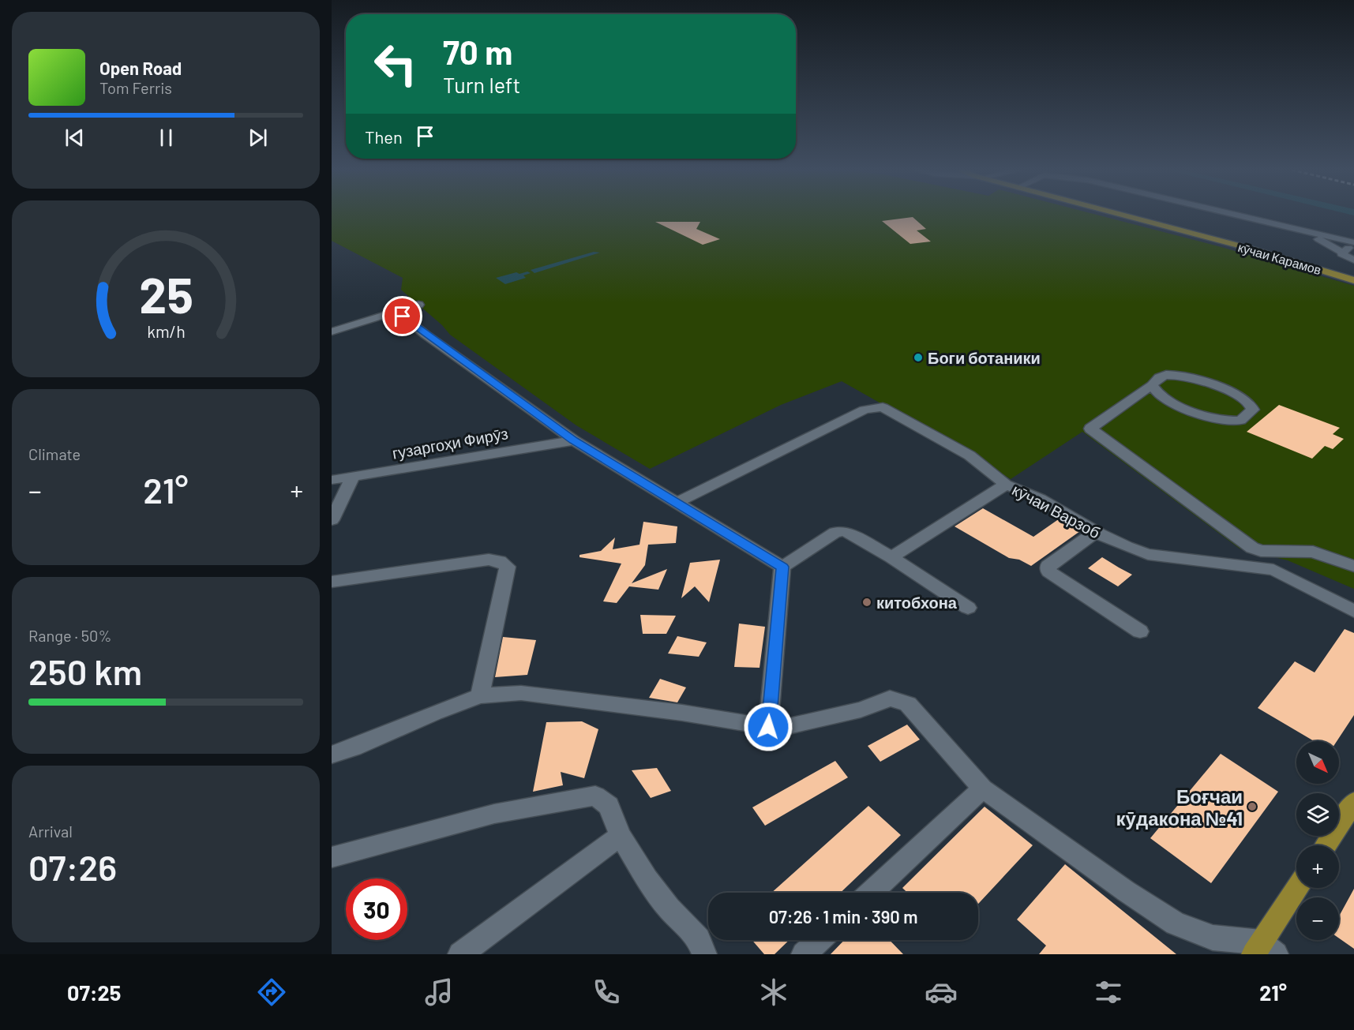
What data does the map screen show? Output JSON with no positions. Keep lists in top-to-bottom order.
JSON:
{
  "streets": {
    "main road": ["кӯчаи Карамов"],
    "street": ["гузаргоҳи Фирӯз", "кӯчаи Варзоб"]
  },
  "places": ["Боги ботаники", "китобхона", "Боғчаи кӯдакона №41"],
  "north": "bottom right",
  "page": {
    "turn": ["70 m", "Turn left"],
    "song": ["Open Road", "Tom Ferris"],
    "then": "Then",
    "tile": [
      "Climate",
      ["Range · 50%", "250 km"],
      ["Arrival", "07:26"]
    ],
    "heat": ["−", "21°", "+"],
    "map_buttons": ["+", "−"],
    "limit": "30",
    "trip": "07:26 · 1 min · 390 m",
    "tabs": ["07:25", "21°"],
    "gauge": ["25", "km/h"]
  }
}
